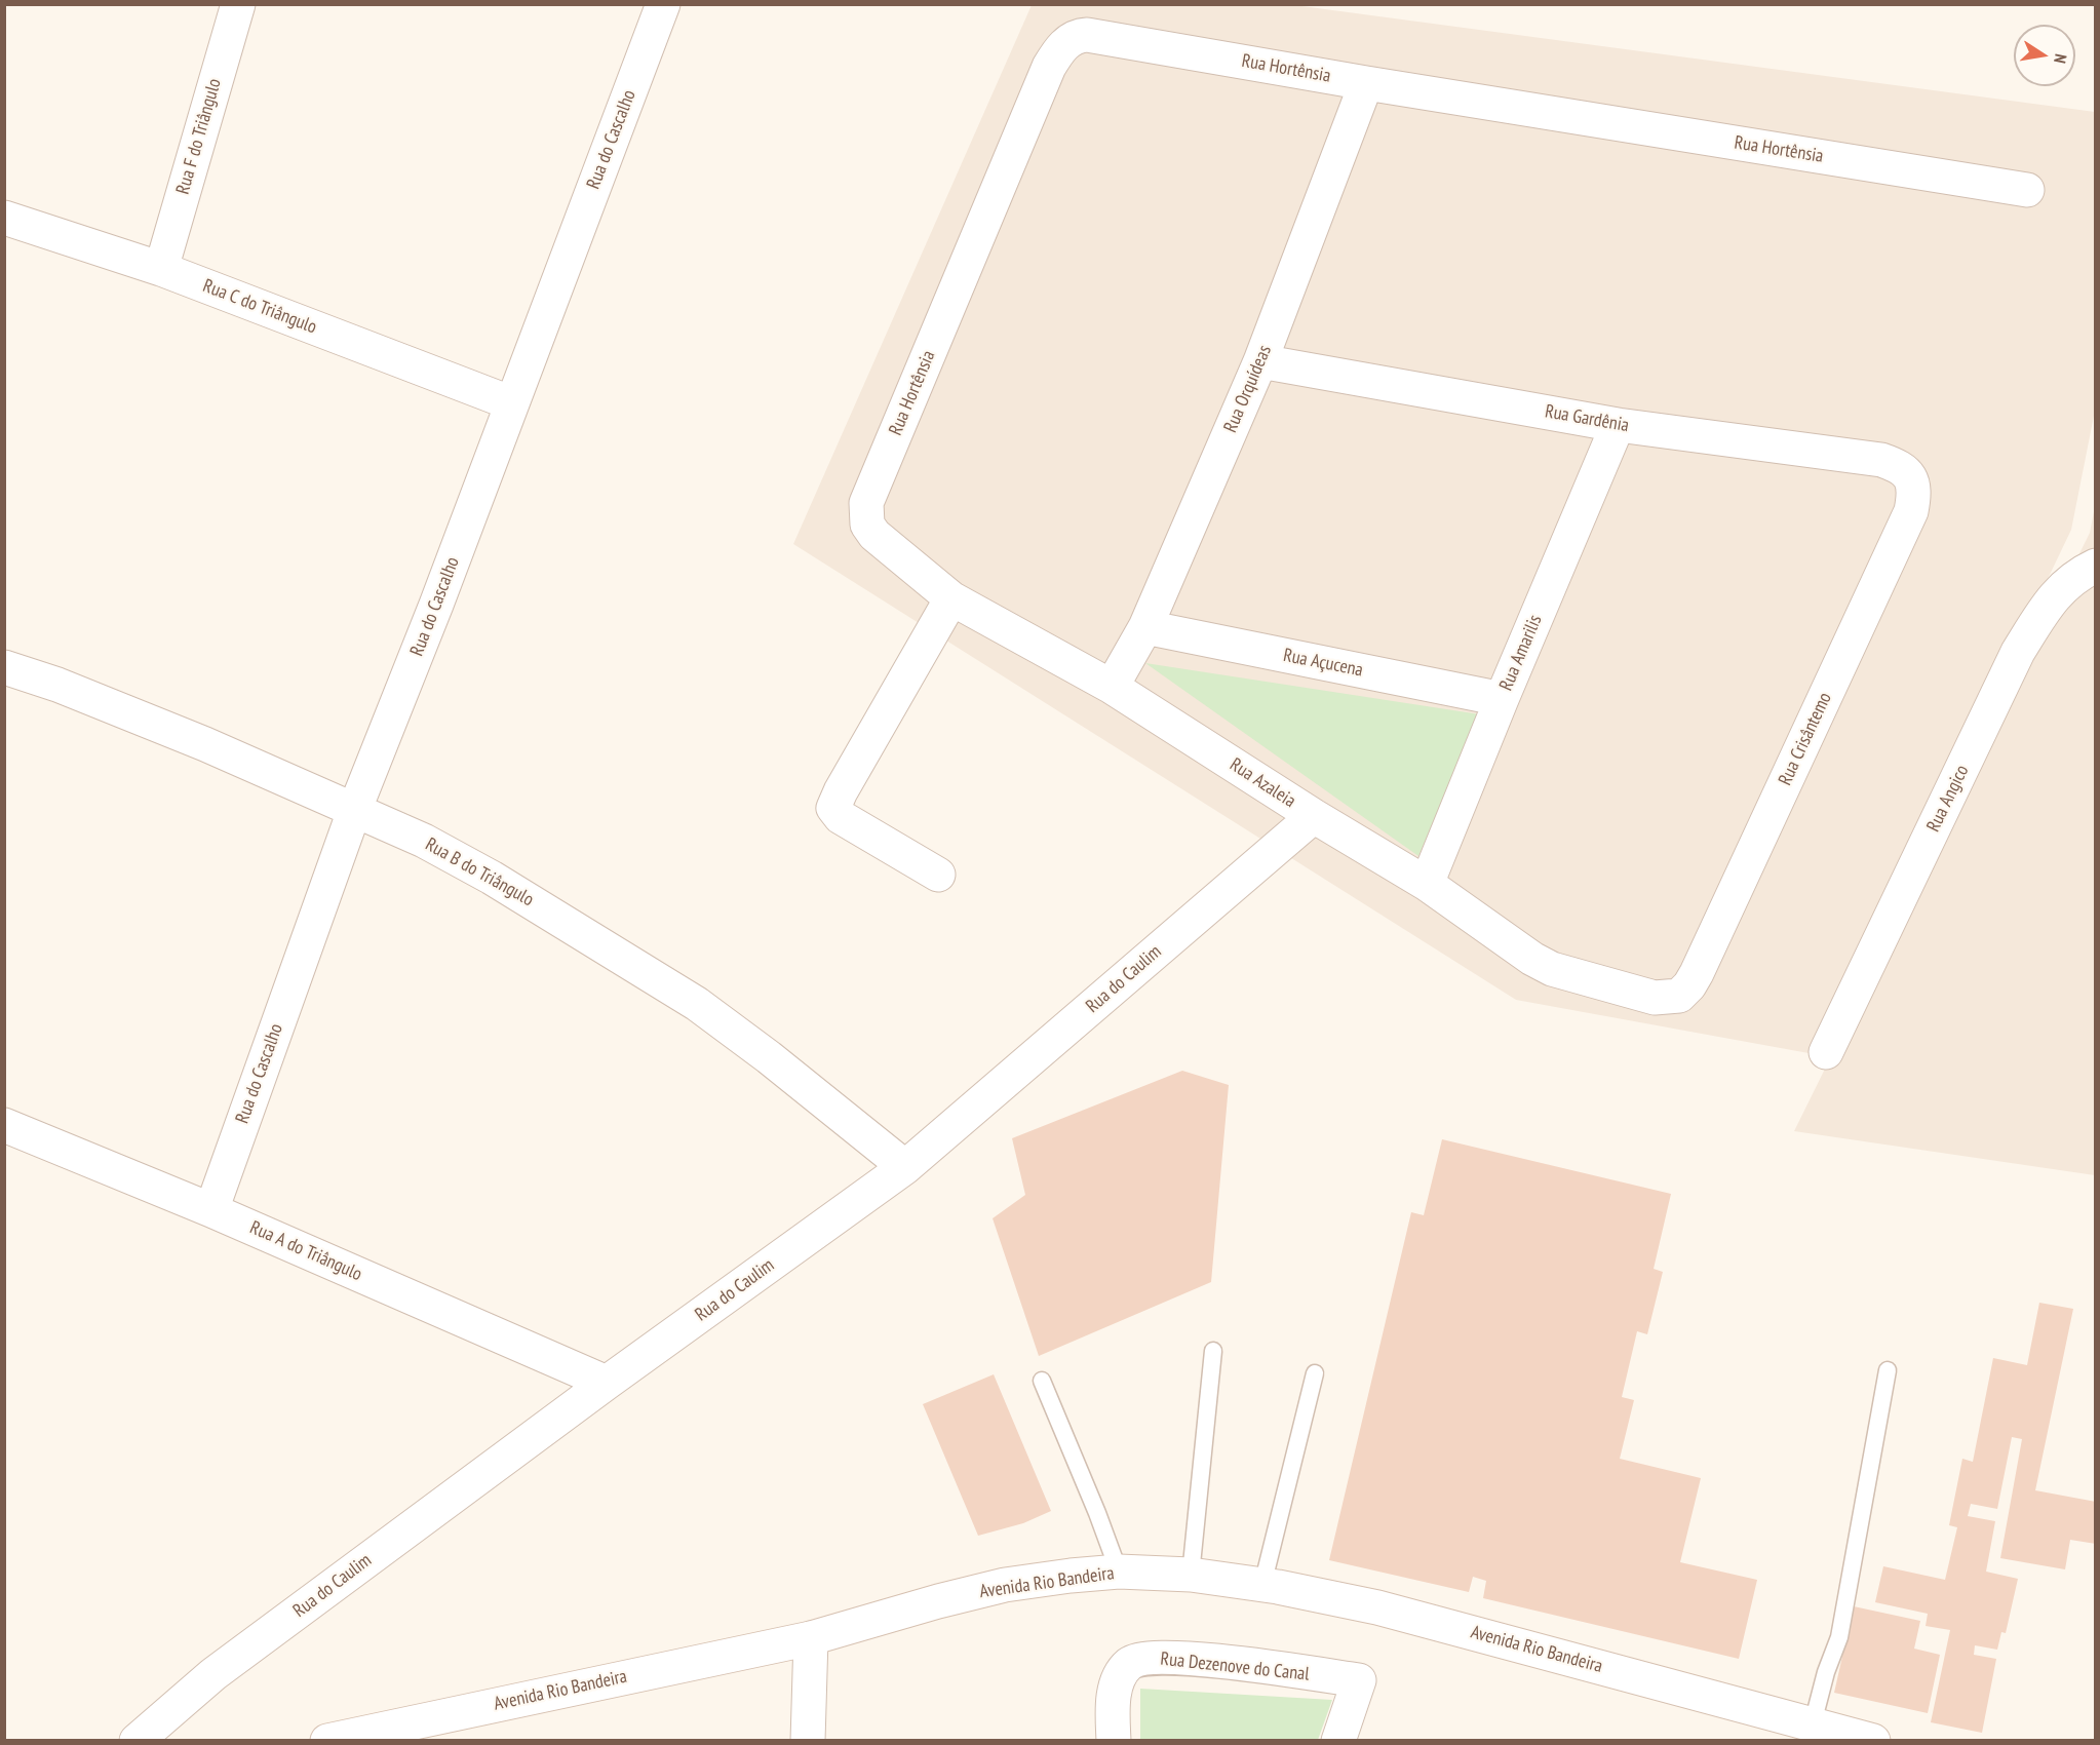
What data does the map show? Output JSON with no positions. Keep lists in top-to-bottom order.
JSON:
{
  "streets": {
    "street": [
      "Rua Hortênsia",
      "Rua F do Triângulo",
      "Rua do Cascalho",
      "Rua C do Triângulo",
      "Rua Orquídeas",
      "Rua Gardênia",
      "Rua Amarilis",
      "Rua Açucena",
      "Rua Crisântemo",
      "Rua Azaleia",
      "Rua Angico",
      "Rua B do Triângulo",
      "Rua do Caulim",
      "Rua A do Triângulo",
      "Avenida Rio Bandeira",
      "Rua Dezenove do Canal"
    ]
  },
  "crossings": [
    ["Rua Hortênsia", "Rua Orquídeas"],
    ["Rua Hortênsia", "Rua Azaleia"],
    ["Rua F do Triângulo", "Rua C do Triângulo"],
    ["Rua do Cascalho", "Rua C do Triângulo"],
    ["Rua do Cascalho", "Rua B do Triângulo"],
    ["Rua do Cascalho", "Rua A do Triângulo"],
    ["Rua Orquídeas", "Rua Gardênia"],
    ["Rua Orquídeas", "Rua Açucena"],
    ["Rua Orquídeas", "Rua Azaleia"],
    ["Rua Gardênia", "Rua Amarilis"],
    ["Rua Gardênia", "Rua Crisântemo"],
    ["Rua Amarilis", "Rua Açucena"],
    ["Rua Amarilis", "Rua Azaleia"],
    ["Rua Crisântemo", "Rua Azaleia"],
    ["Rua Azaleia", "Rua do Caulim"],
    ["Rua B do Triângulo", "Rua do Caulim"],
    ["Rua do Caulim", "Rua A do Triângulo"]
  ],
  "north": "right"
}
